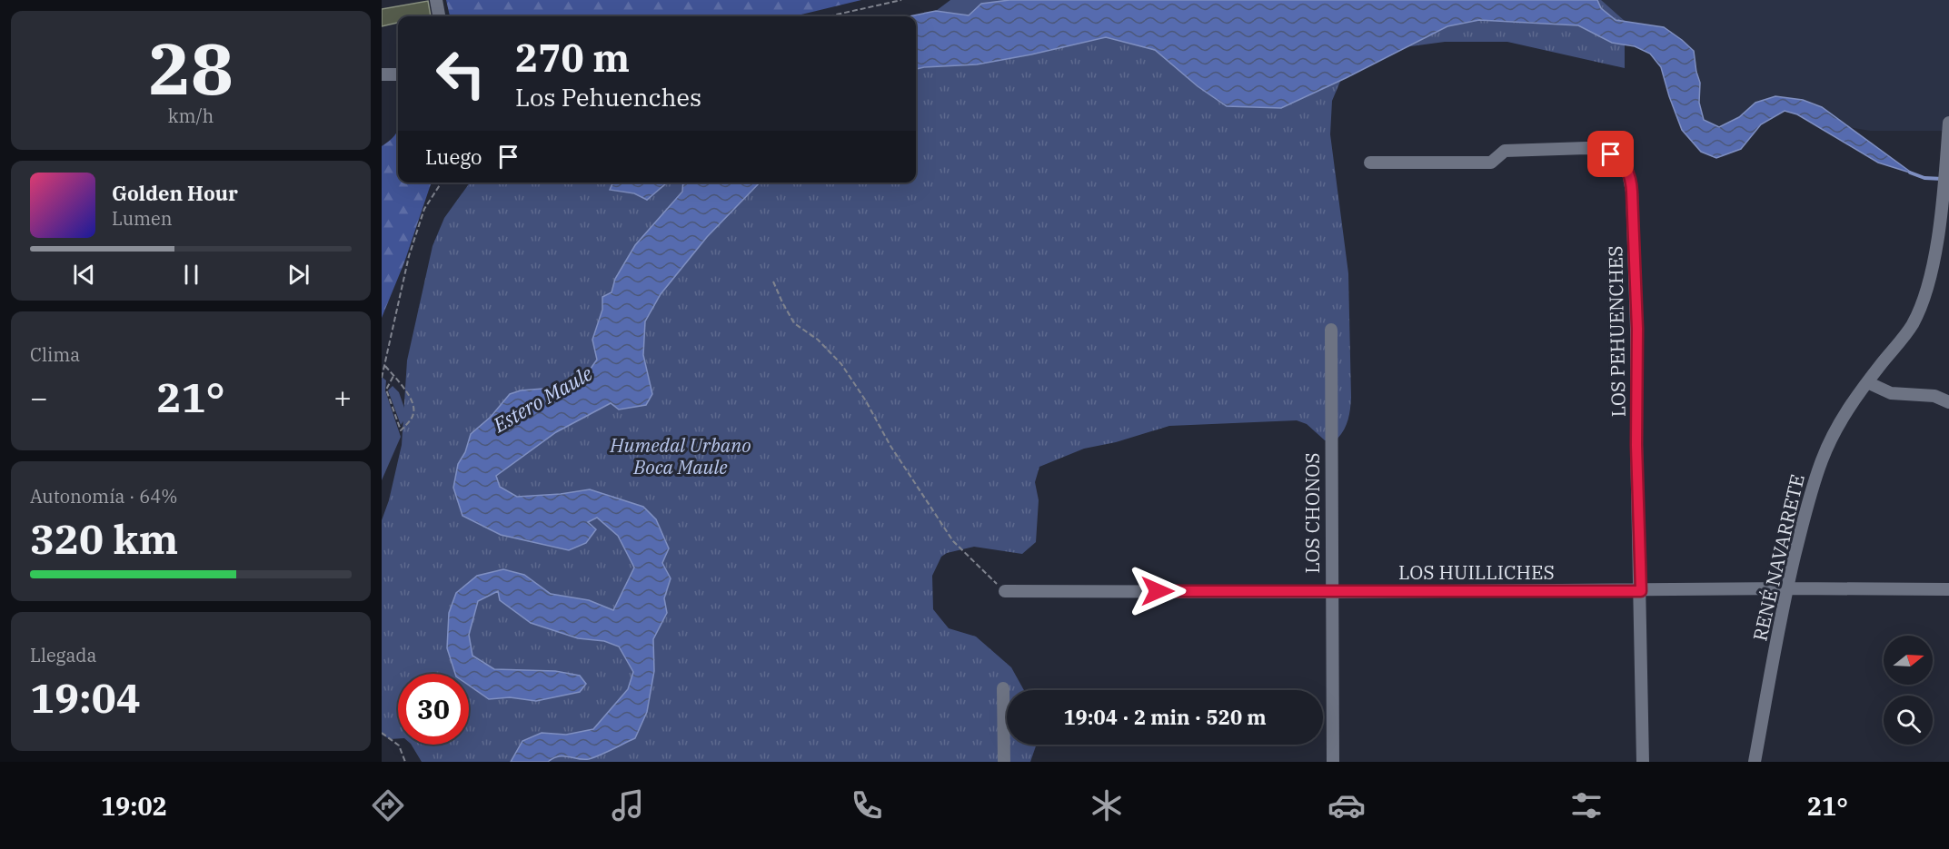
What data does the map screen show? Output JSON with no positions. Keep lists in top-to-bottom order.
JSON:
{
  "streets": {
    "street": [
      "LOS PEHUENCHES",
      "LOS CHONOS",
      "RENÉ NAVARRETE",
      "LOS HUILLICHES"
    ]
  },
  "crossings": [
    ["LOS PEHUENCHES", "LOS HUILLICHES"],
    ["LOS CHONOS", "LOS HUILLICHES"],
    ["RENÉ NAVARRETE", "LOS HUILLICHES"]
  ],
  "water": ["Estero Maule"],
  "parks": ["Humedal Urbano Boca Maule"],
  "north": "right",
  "page": {
    "tile": [
      ["28", "km/h"],
      "Clima",
      ["Autonomía · 64%", "320 km"],
      ["Llegada", "19:04"]
    ],
    "turn": ["270 m", "Los Pehuenches"],
    "then": "Luego",
    "song": ["Golden Hour", "Lumen"],
    "heat": ["−", "21°", "+"],
    "limit": "30",
    "trip": "19:04 · 2 min · 520 m",
    "tabs": ["19:02", "21°"]
  }
}
